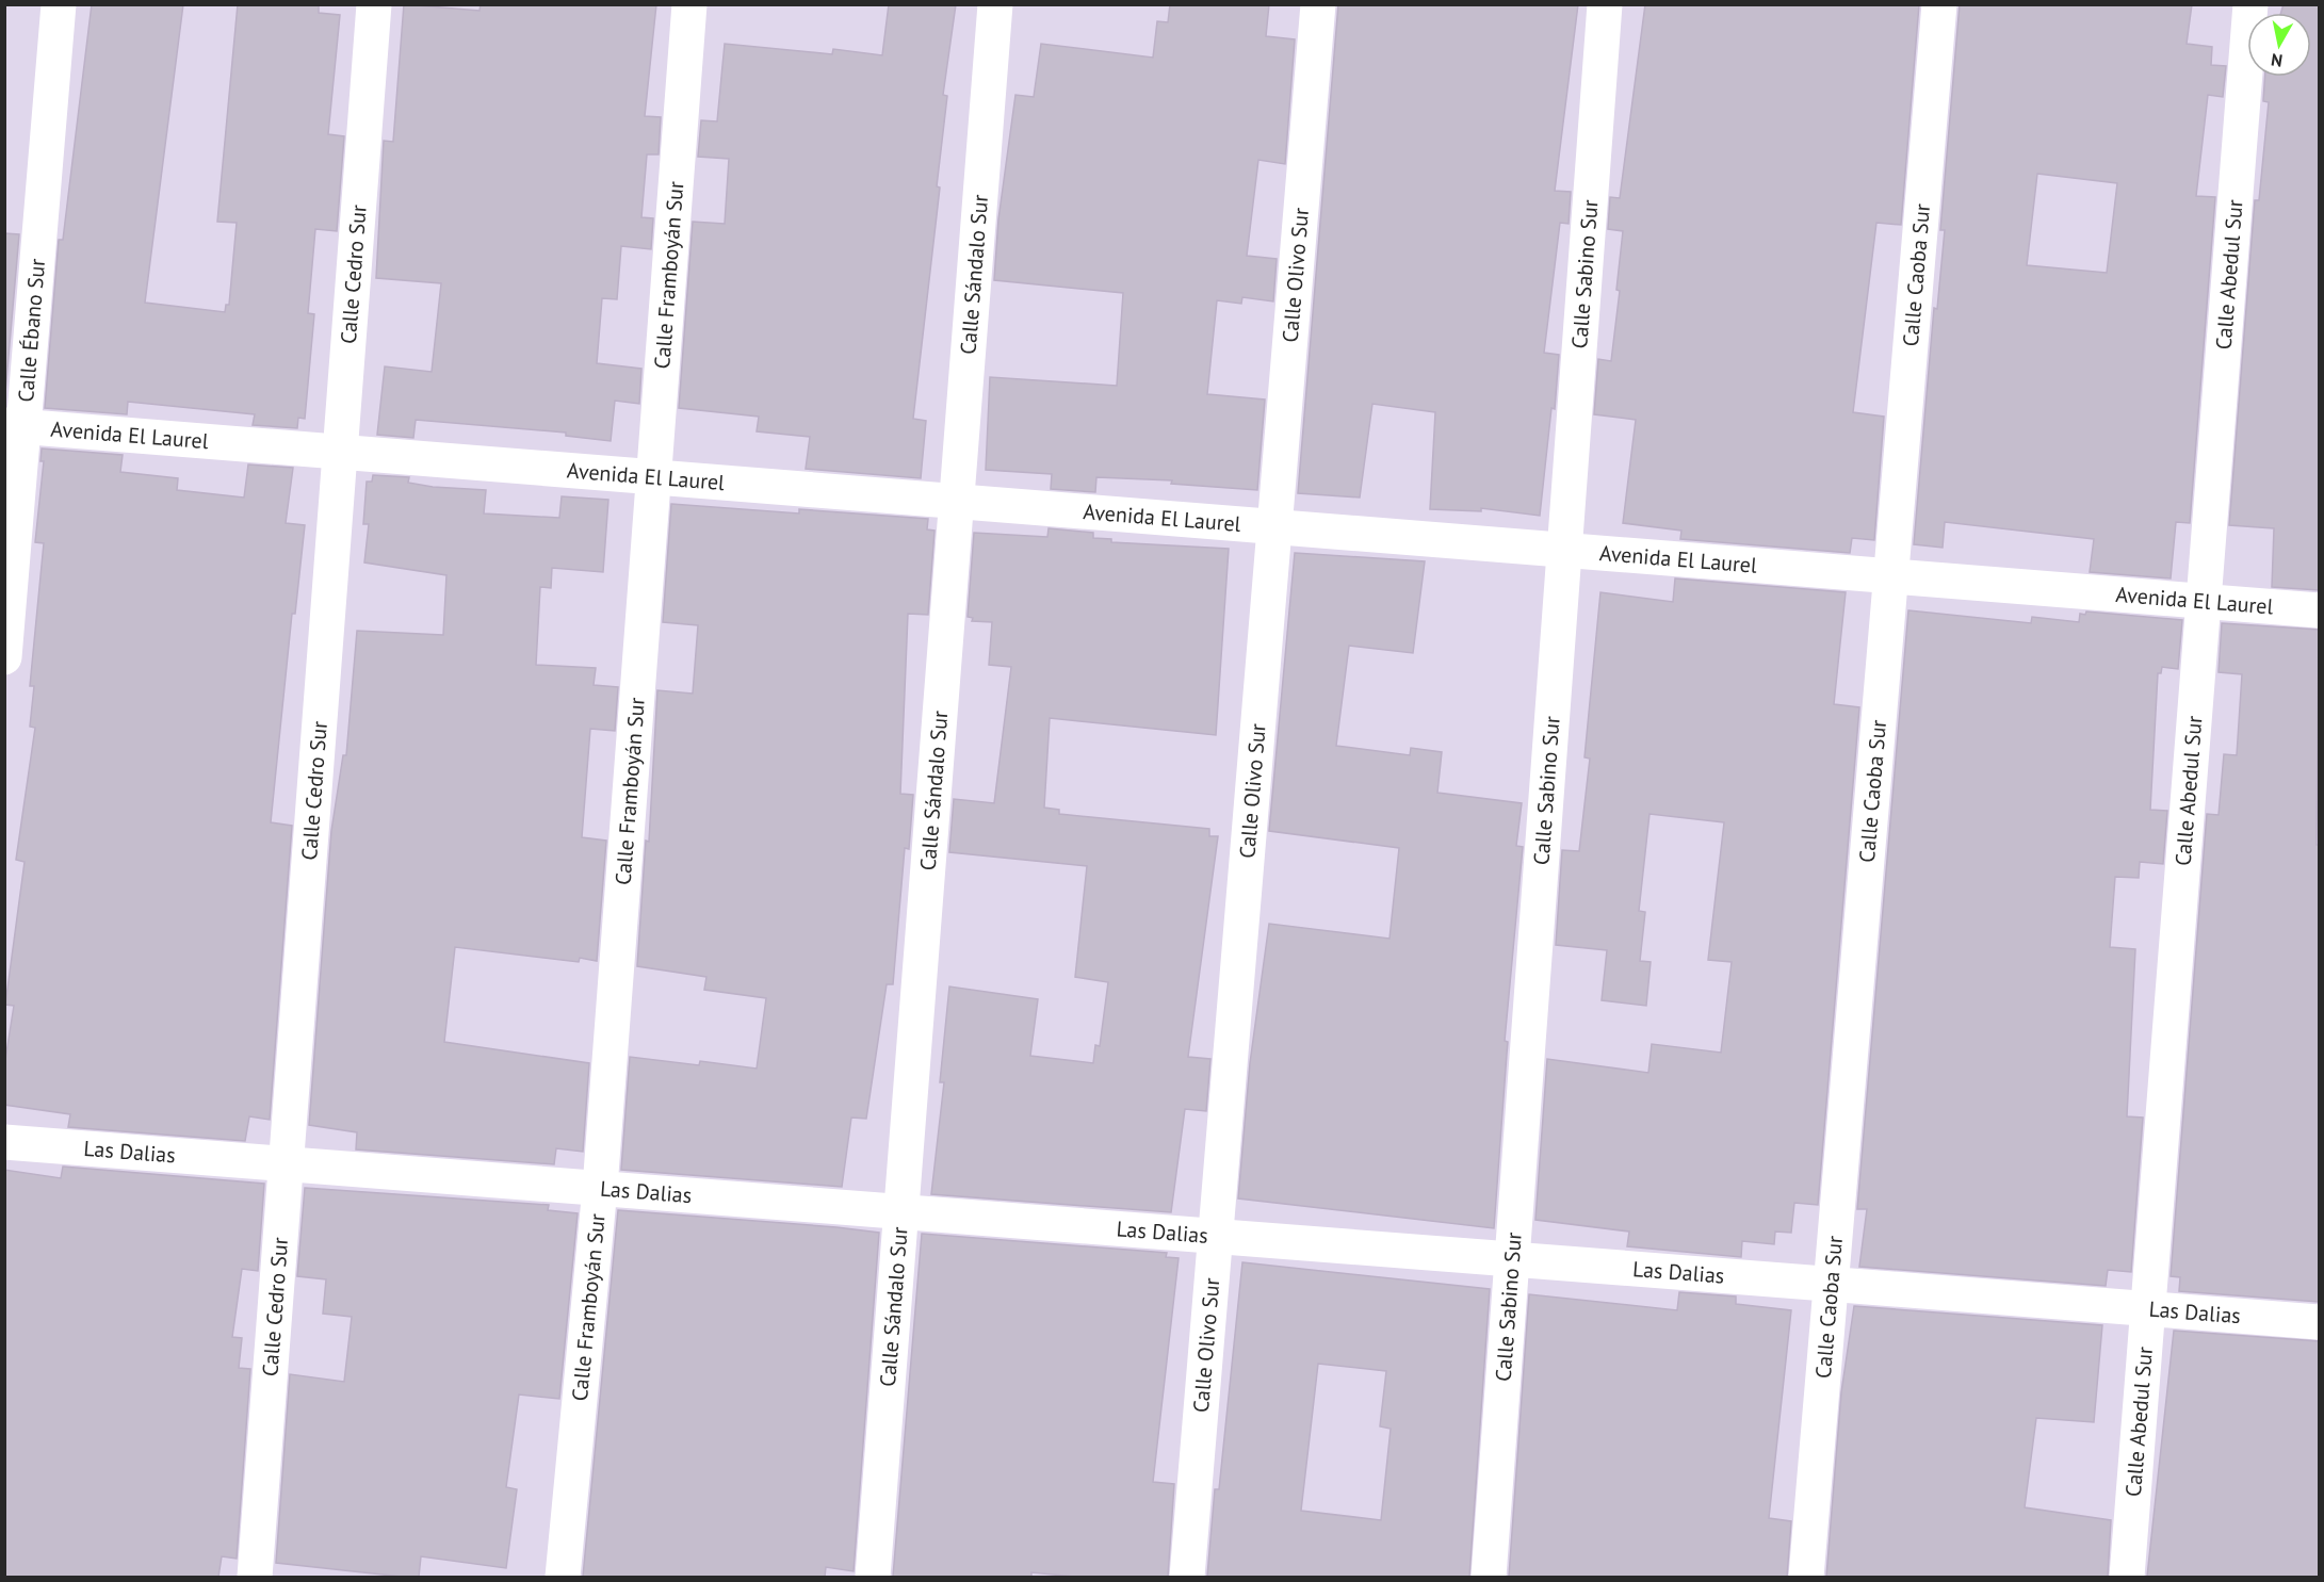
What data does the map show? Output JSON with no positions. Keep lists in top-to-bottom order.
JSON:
{
  "streets": {
    "street": [
      "Calle Cedro Sur",
      "Calle Framboyán Sur",
      "Calle Sándalo Sur",
      "Calle Olivo Sur",
      "Calle Sabino Sur",
      "Calle Caoba Sur",
      "Calle Abedul Sur",
      "Calle Ébano Sur",
      "Avenida El Laurel",
      "Las Dalias"
    ]
  },
  "crossings": [
    ["Calle Cedro Sur", "Avenida El Laurel"],
    ["Calle Cedro Sur", "Las Dalias"],
    ["Calle Framboyán Sur", "Avenida El Laurel"],
    ["Calle Framboyán Sur", "Las Dalias"],
    ["Calle Sándalo Sur", "Avenida El Laurel"],
    ["Calle Sándalo Sur", "Las Dalias"],
    ["Calle Olivo Sur", "Avenida El Laurel"],
    ["Calle Olivo Sur", "Las Dalias"],
    ["Calle Sabino Sur", "Avenida El Laurel"],
    ["Calle Sabino Sur", "Las Dalias"],
    ["Calle Caoba Sur", "Avenida El Laurel"],
    ["Calle Caoba Sur", "Las Dalias"],
    ["Calle Abedul Sur", "Avenida El Laurel"],
    ["Calle Abedul Sur", "Las Dalias"],
    ["Calle Ébano Sur", "Avenida El Laurel"]
  ],
  "north": "bottom"
}
